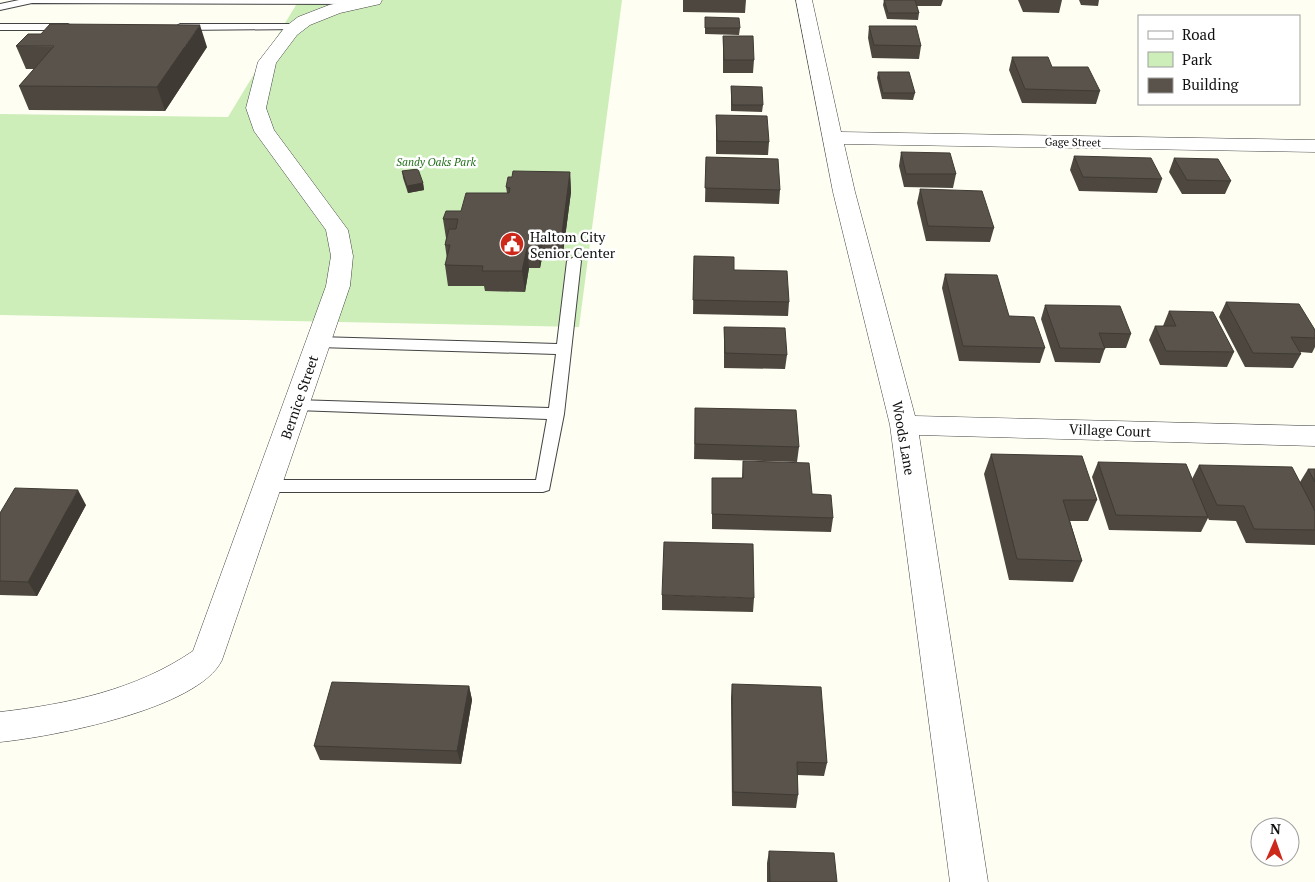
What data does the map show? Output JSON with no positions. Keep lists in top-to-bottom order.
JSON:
{
  "streets": {
    "street": [
      "Gage Street",
      "Bernice Street",
      "Village Court",
      "Woods Lane"
    ]
  },
  "crossings": [
    ["Gage Street", "Woods Lane"],
    ["Village Court", "Woods Lane"]
  ],
  "parks": ["Sandy Oaks Park"],
  "places": {
    "public building": ["Haltom City Senior Center"]
  },
  "legend": ["Road", "Park", "Building"],
  "north": "top"
}
